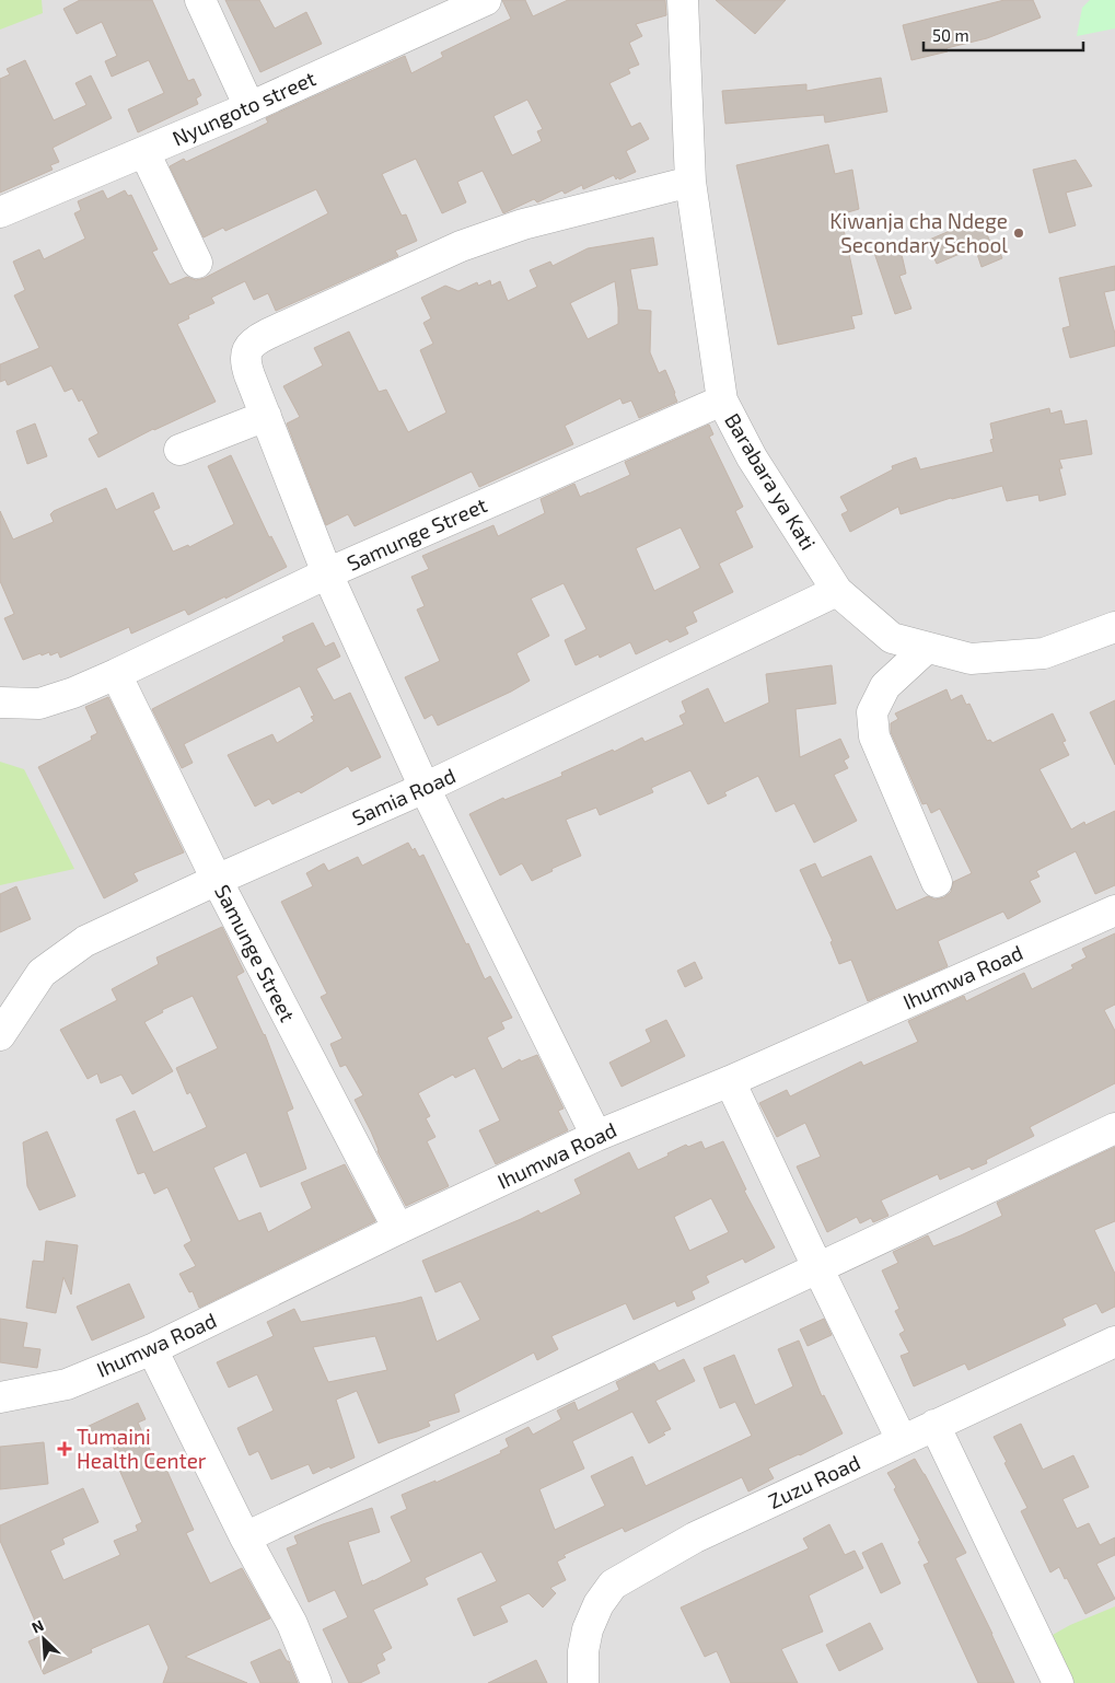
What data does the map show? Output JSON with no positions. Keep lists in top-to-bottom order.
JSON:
{
  "streets": {
    "street": [
      "Nyungoto street",
      "Barabara ya Kati",
      "Samunge Street",
      "Samia Road",
      "Ihumwa Road",
      "Zuzu Road"
    ]
  },
  "crossings": [
    ["Barabara ya Kati", "Samunge Street"],
    ["Barabara ya Kati", "Samia Road"],
    ["Samunge Street", "Samia Road"],
    ["Samunge Street", "Ihumwa Road"]
  ],
  "places": {
    "other": ["Kiwanja cha Ndege Secondary School"],
    "health": ["Tumaini Health Center"]
  },
  "scale_bar": "50 m",
  "north": "top left"
}
